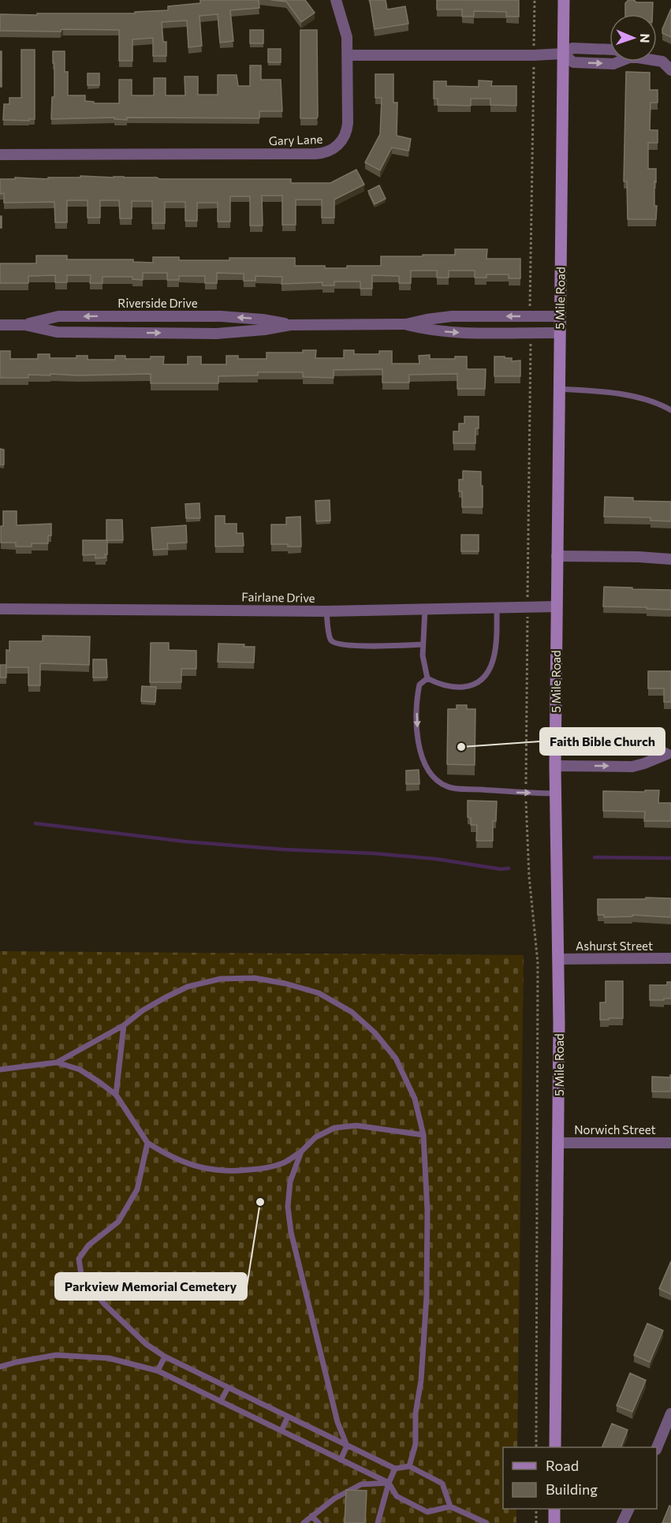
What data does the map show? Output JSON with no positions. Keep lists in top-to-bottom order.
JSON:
{
  "streets": {
    "main road": ["5 Mile Road"],
    "street": [
      "Gary Lane",
      "Riverside Drive",
      "Fairlane Drive",
      "Ashurst Street",
      "Norwich Street"
    ]
  },
  "crossings": [
    ["5 Mile Road", "Riverside Drive"],
    ["5 Mile Road", "Fairlane Drive"],
    ["5 Mile Road", "Ashurst Street"],
    ["5 Mile Road", "Norwich Street"]
  ],
  "places": ["Faith Bible Church", "Parkview Memorial Cemetery"],
  "legend": ["Road", "Building"],
  "north": "right"
}
